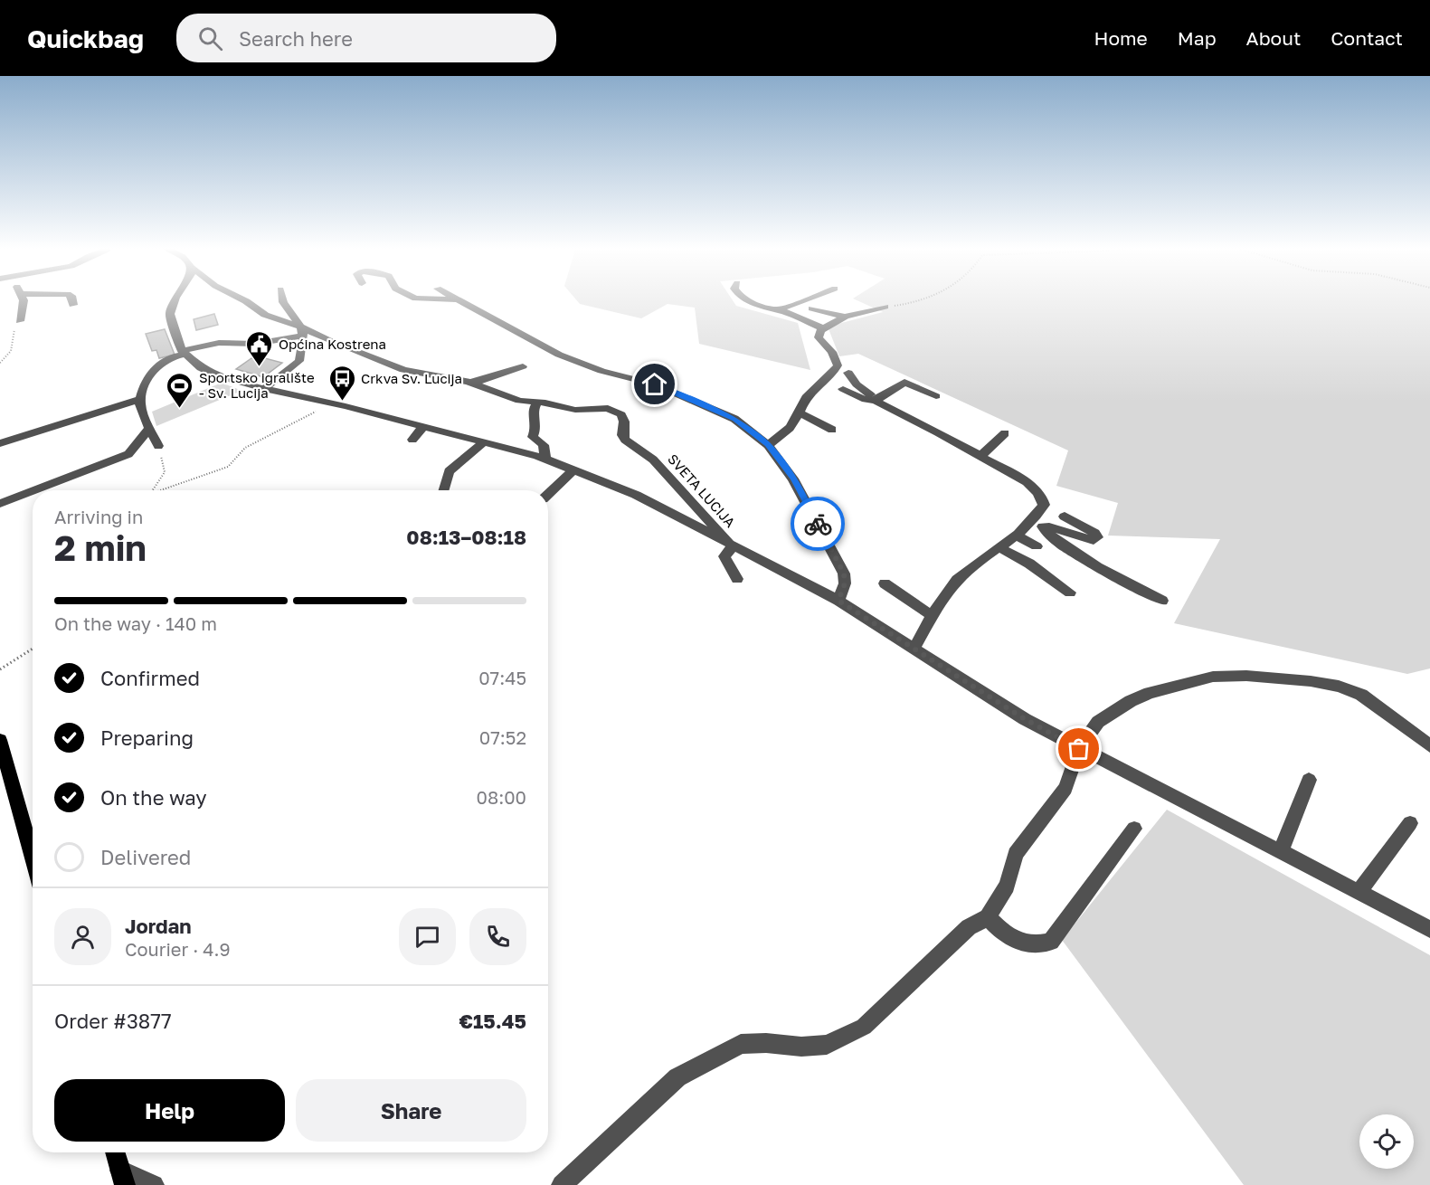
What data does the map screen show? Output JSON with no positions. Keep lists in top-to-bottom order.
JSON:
{
  "streets": {
    "street": ["SVETA LUCIJA"]
  },
  "places": {
    "public building": ["Općina Kostrena"],
    "bus stop": ["Crkva Sv. Lucija"],
    "sports": ["Sportsko igralište - Sv. Lucija"]
  },
  "page": {
    "header": "Quickbag",
    "search": "Search here",
    "nav": [
      "Home",
      "Map",
      "About",
      "Contact"
    ],
    "heading": ["2 min", "Arriving in", "08:13–08:18"],
    "panel": [
      "Jordan",
      "Courier · 4.9",
      "Order #3877",
      "€15.45"
    ],
    "bar": "On the way · 140 m",
    "list": [
      ["Confirmed", "07:45"],
      ["Preparing", "07:52"],
      ["On the way", "08:00"],
      "Delivered"
    ],
    "buttons": ["Help", "Share"]
  }
}
